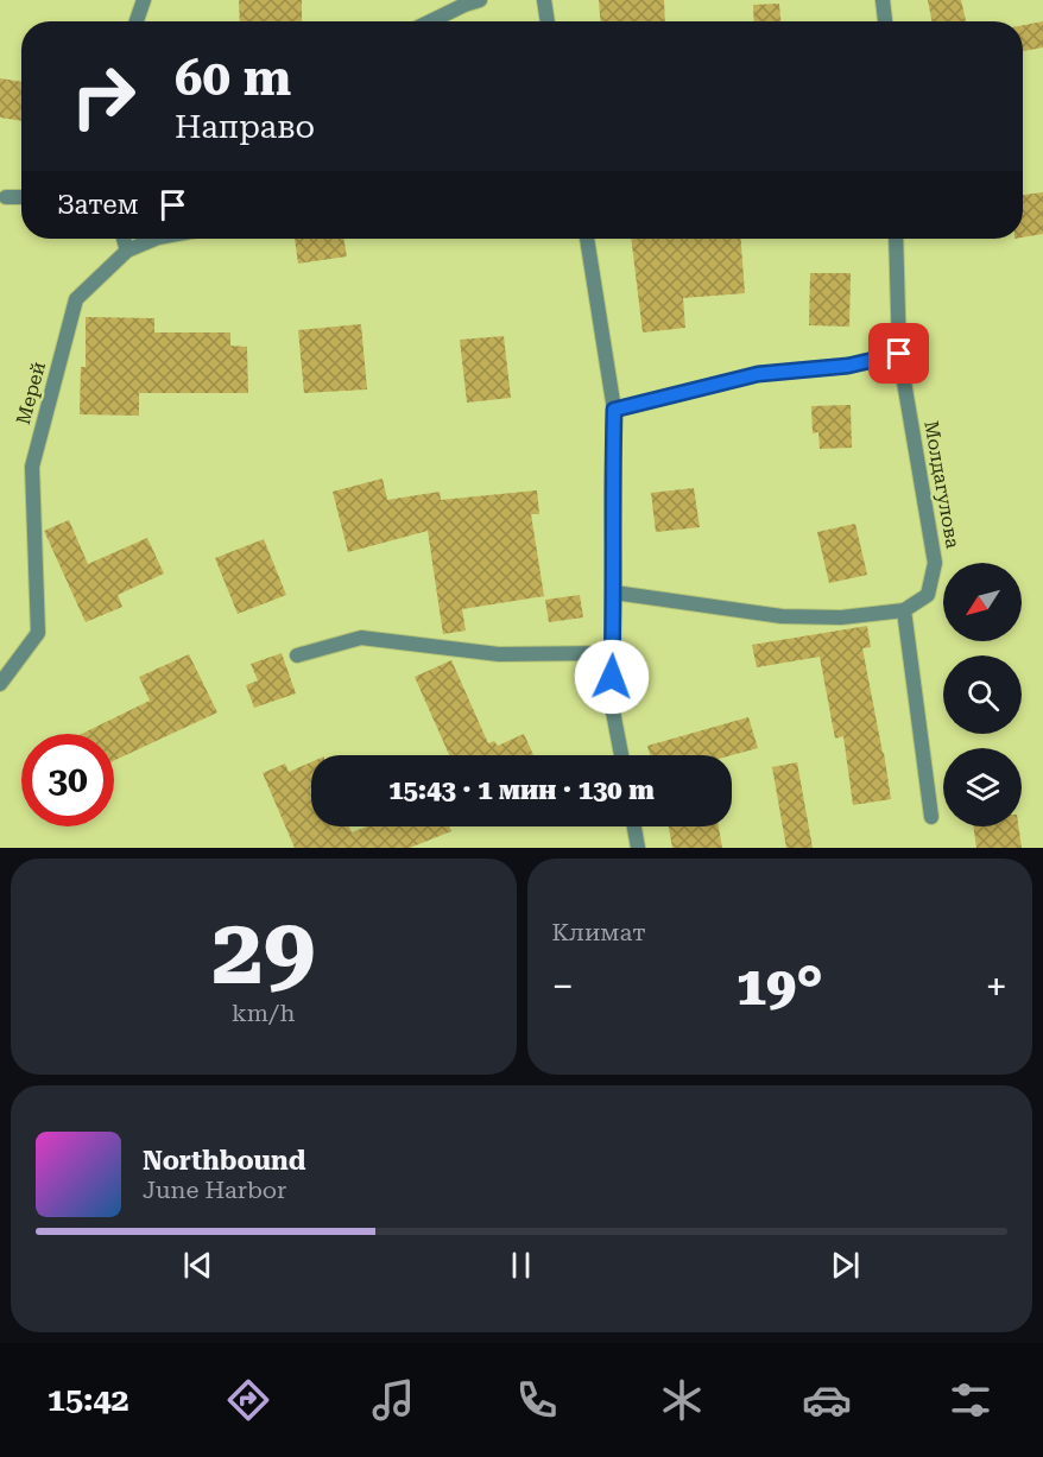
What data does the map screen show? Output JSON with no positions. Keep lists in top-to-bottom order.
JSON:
{
  "streets": {
    "street": ["Мерей", "Молдагулова"]
  },
  "north": "bottom left",
  "page": {
    "turn": ["60 m", "Направо"],
    "then": "Затем",
    "limit": "30",
    "trip": "15:43 · 1 мин · 130 m",
    "tile": [
      ["29", "km/h"],
      "Климат"
    ],
    "heat": ["−", "19°", "+"],
    "song": ["Northbound", "June Harbor"],
    "tabs": "15:42"
  }
}
